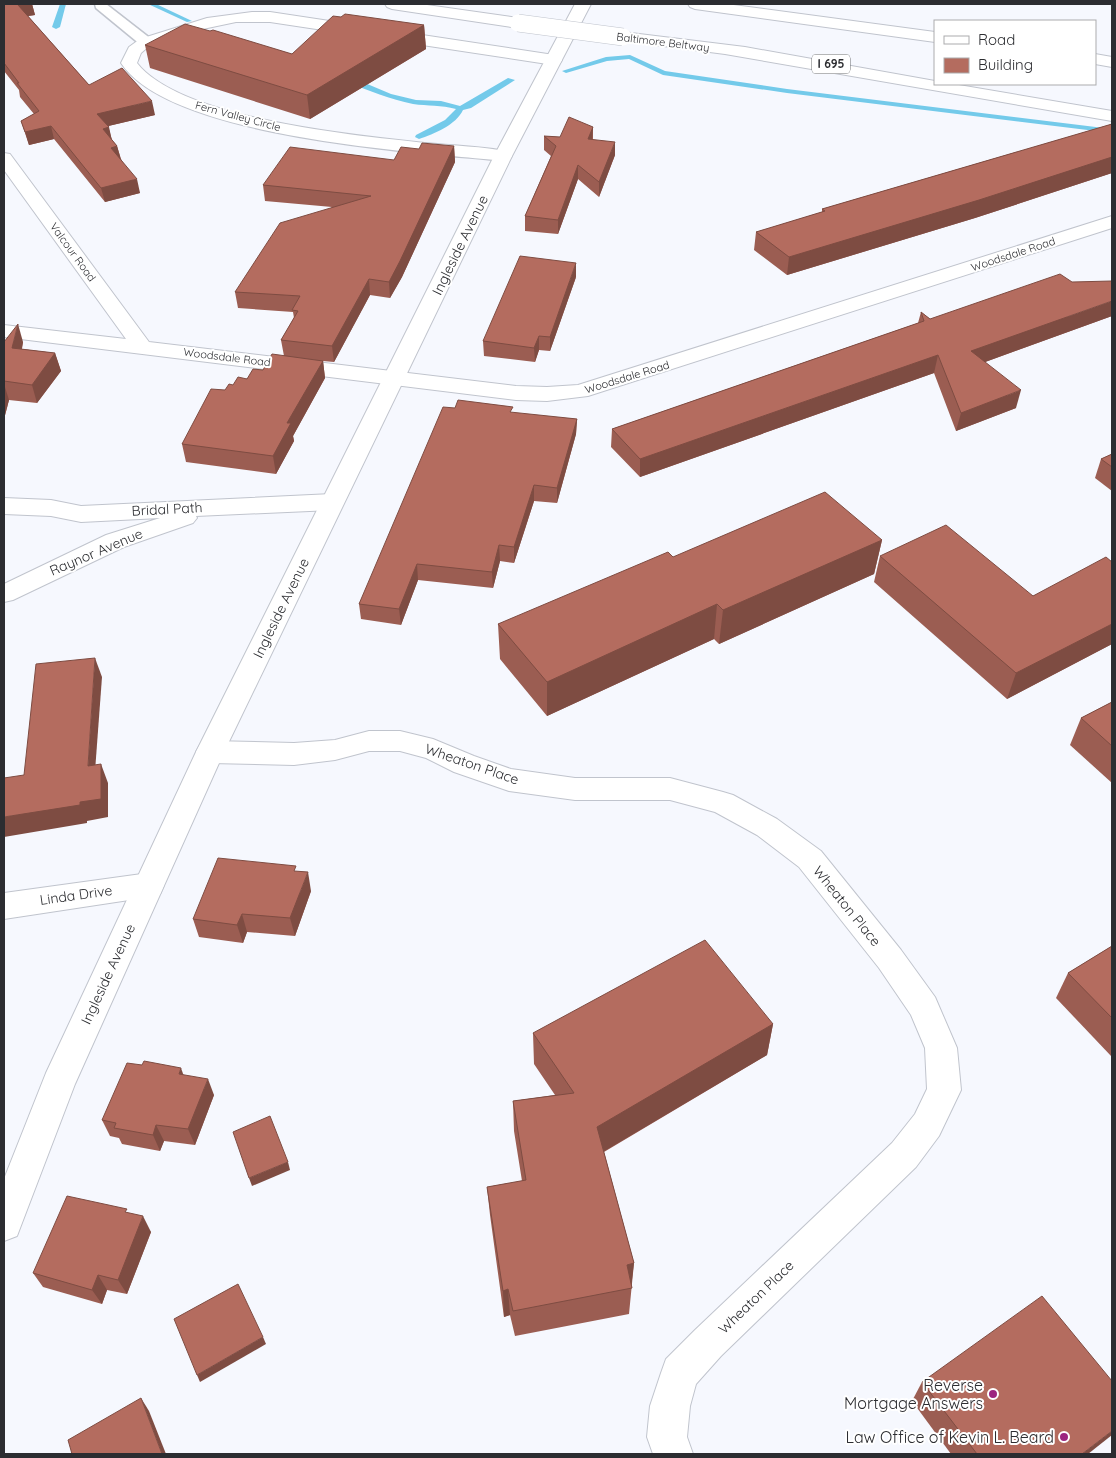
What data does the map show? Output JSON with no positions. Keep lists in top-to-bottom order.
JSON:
{
  "streets": {
    "main road": [
      "Baltimore Beltway",
      "I 695",
      "Fern Valley Circle",
      "Ingleside Avenue",
      "Valcour Road",
      "Woodsdale Road",
      "Bridal Path",
      "Raynor Avenue",
      "Wheaton Place",
      "Linda Drive"
    ]
  },
  "crossings": [
    ["Fern Valley Circle", "Ingleside Avenue"],
    ["Ingleside Avenue", "Woodsdale Road"],
    ["Ingleside Avenue", "Bridal Path"],
    ["Ingleside Avenue", "Wheaton Place"],
    ["Ingleside Avenue", "Linda Drive"],
    ["Valcour Road", "Woodsdale Road"],
    ["Bridal Path", "Raynor Avenue"]
  ],
  "places": ["Reverse Mortgage Answers", "Law Office of Kevin L. Beard"],
  "legend": ["Road", "Building"]
}
